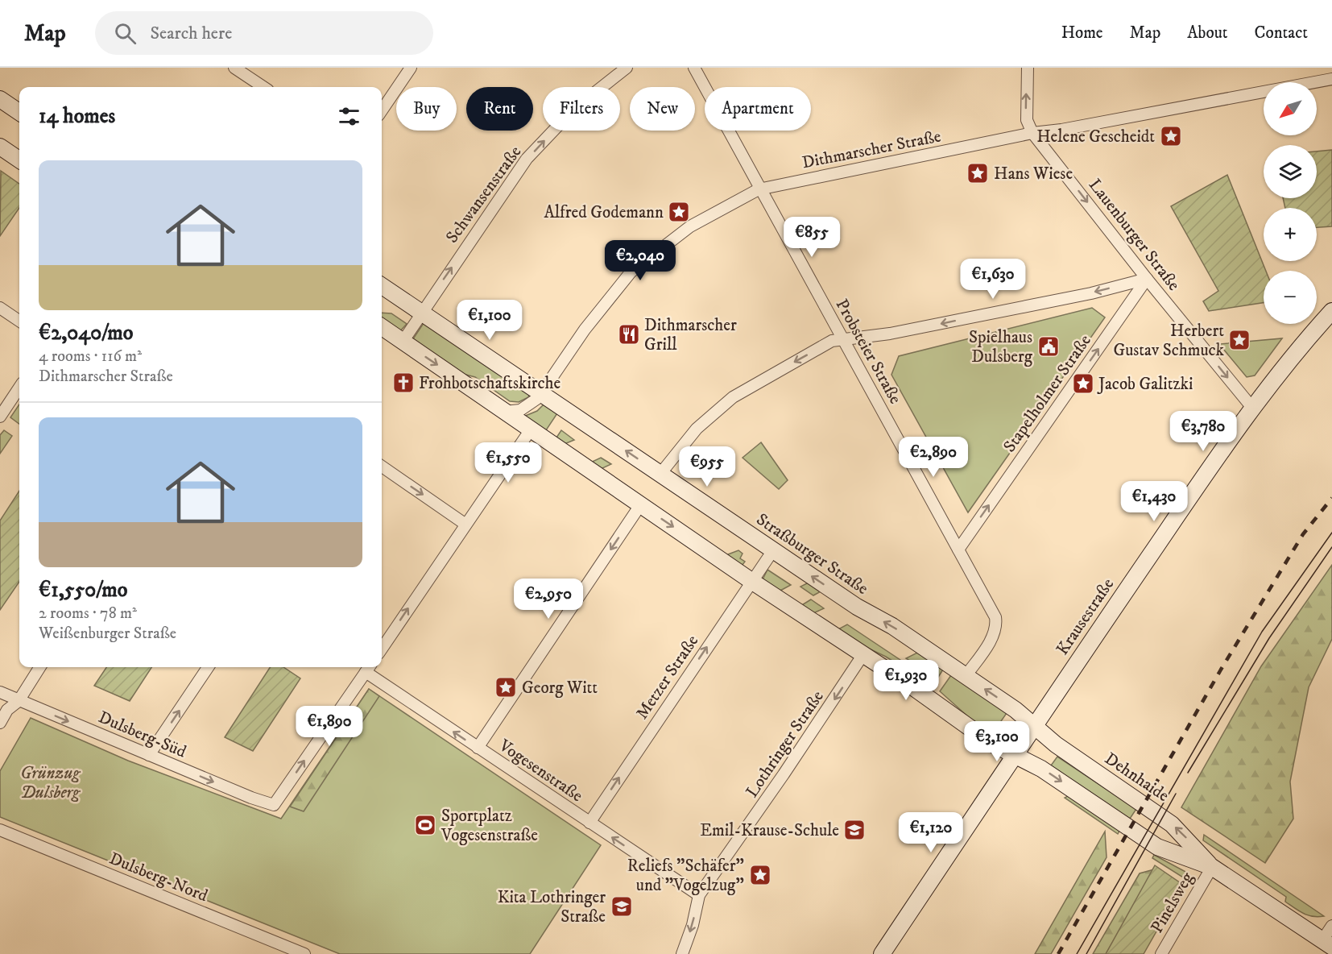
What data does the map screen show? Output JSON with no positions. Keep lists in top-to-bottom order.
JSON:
{
  "streets": {
    "main road": ["Straßburger Straße", "Krausestraße", "Dehnhaide"],
    "street": [
      "Dithmarscher Straße",
      "Schwansenstraße",
      "Lauenburger Straße",
      "Probsteier Straße",
      "Stapelholmer Straße",
      "Metzer Straße",
      "Dulsberg-Süd",
      "Lothringer Straße",
      "Vogesenstraße",
      "Dulsberg-Nord",
      "Pinelsweg"
    ]
  },
  "crossings": [
    ["Dithmarscher Straße", "Lauenburger Straße"],
    ["Dithmarscher Straße", "Probsteier Straße"],
    ["Dithmarscher Straße", "Straßburger Straße"],
    ["Schwansenstraße", "Straßburger Straße"],
    ["Lauenburger Straße", "Stapelholmer Straße"],
    ["Lauenburger Straße", "Krausestraße"],
    ["Probsteier Straße", "Stapelholmer Straße"],
    ["Probsteier Straße", "Straßburger Straße"],
    ["Straßburger Straße", "Krausestraße"],
    ["Straßburger Straße", "Metzer Straße"],
    ["Straßburger Straße", "Dehnhaide"],
    ["Krausestraße", "Dehnhaide"],
    ["Metzer Straße", "Vogesenstraße"],
    ["Dulsberg-Süd", "Vogesenstraße"],
    ["Lothringer Straße", "Vogesenstraße"],
    ["Dehnhaide", "Pinelsweg"]
  ],
  "one_way": [
    "Schwansenstraße",
    "Stapelholmer Straße",
    "Metzer Straße",
    "Lothringer Straße",
    "Vogesenstraße"
  ],
  "parks": ["Grünzug Dulsberg"],
  "places": {
    "place": [
      "Helene Gescheidt",
      "Hans Wiese",
      "Alfred Godemann",
      "Herbert Gustav Schmuck",
      "Jacob Galitzki",
      "Georg Witt",
      "Reliefs \"Schäfer\" und \"Vogelzug\""
    ],
    "restaurant": ["Dithmarscher Grill"],
    "public building": ["Spielhaus Dulsberg"],
    "church": ["Frohbotschaftskirche"],
    "sports": ["Sportplatz Vogesenstraße"],
    "school or university": ["Emil-Krause-Schule", "Kita Lothringer Straße"]
  },
  "north": "bottom left",
  "page": {
    "header": "Map",
    "search": "Search here",
    "nav": [
      "Home",
      "Map",
      "About",
      "Contact"
    ],
    "map_buttons": ["+", "−"],
    "chip": [
      "Buy",
      "Rent",
      "Filters",
      "New",
      "Apartment"
    ],
    "heading": "14 homes",
    "list": [
      {
        "name": "€2,040/mo",
        "note": "4 rooms · 116 m² · Dithmarscher Straße"
      },
      {
        "name": "€1,550/mo",
        "note": "2 rooms · 78 m² · Weißenburger Straße"
      }
    ],
    "price": [
      "€855",
      "€2,040",
      "€1,630",
      "€1,100",
      "€3,780",
      "€2,890",
      "€1,550",
      "€955",
      "€1,430",
      "€2,950",
      "€1,930",
      "€1,890",
      "€3,100",
      "€1,120"
    ]
  }
}
